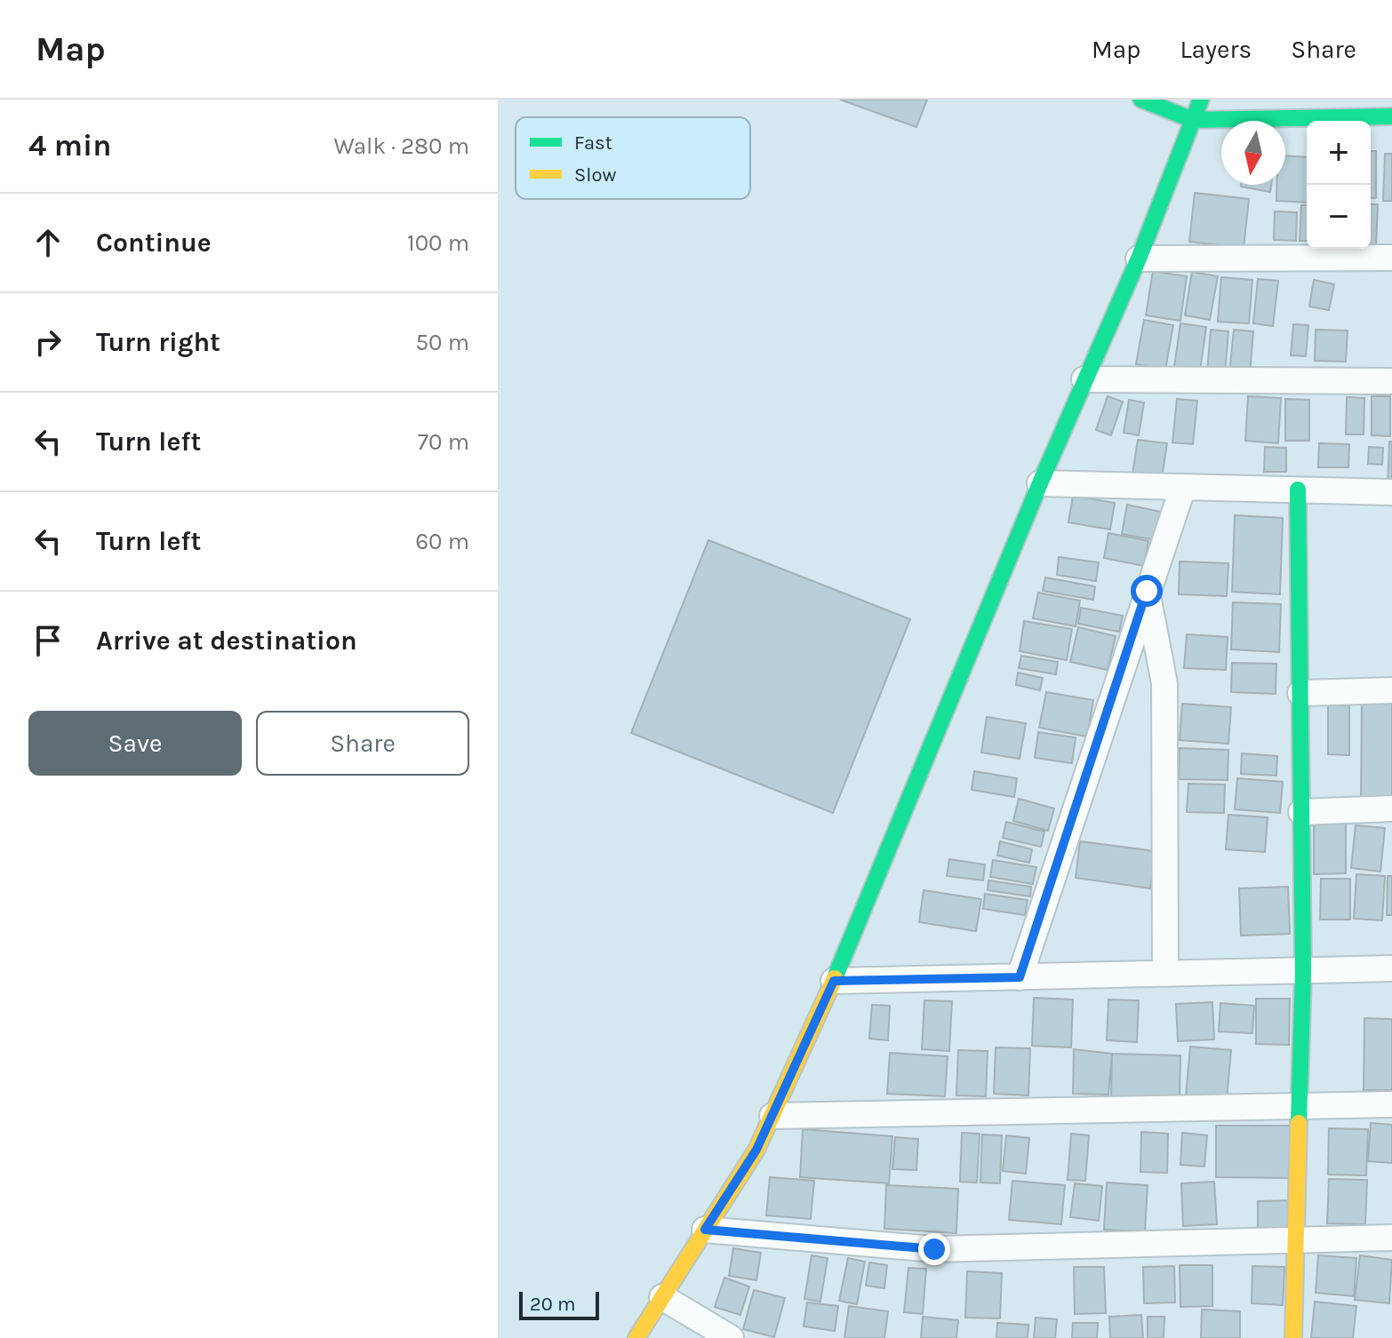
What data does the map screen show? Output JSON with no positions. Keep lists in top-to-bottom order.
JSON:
{
  "legend": ["Fast", "Slow"],
  "scale_bar": "20 m",
  "north": "bottom",
  "page": {
    "header": "Map",
    "nav": ["Map", "Layers", "Share"],
    "heading": ["4 min", "Walk · 280 m"],
    "map_buttons": ["+", "−"],
    "list": [
      ["Continue", "100 m"],
      ["Turn right", "50 m"],
      ["Turn left", "70 m"],
      ["Turn left", "60 m"],
      "Arrive at destination"
    ],
    "buttons": ["Save", "Share"],
    "scale": "20 m"
  }
}
